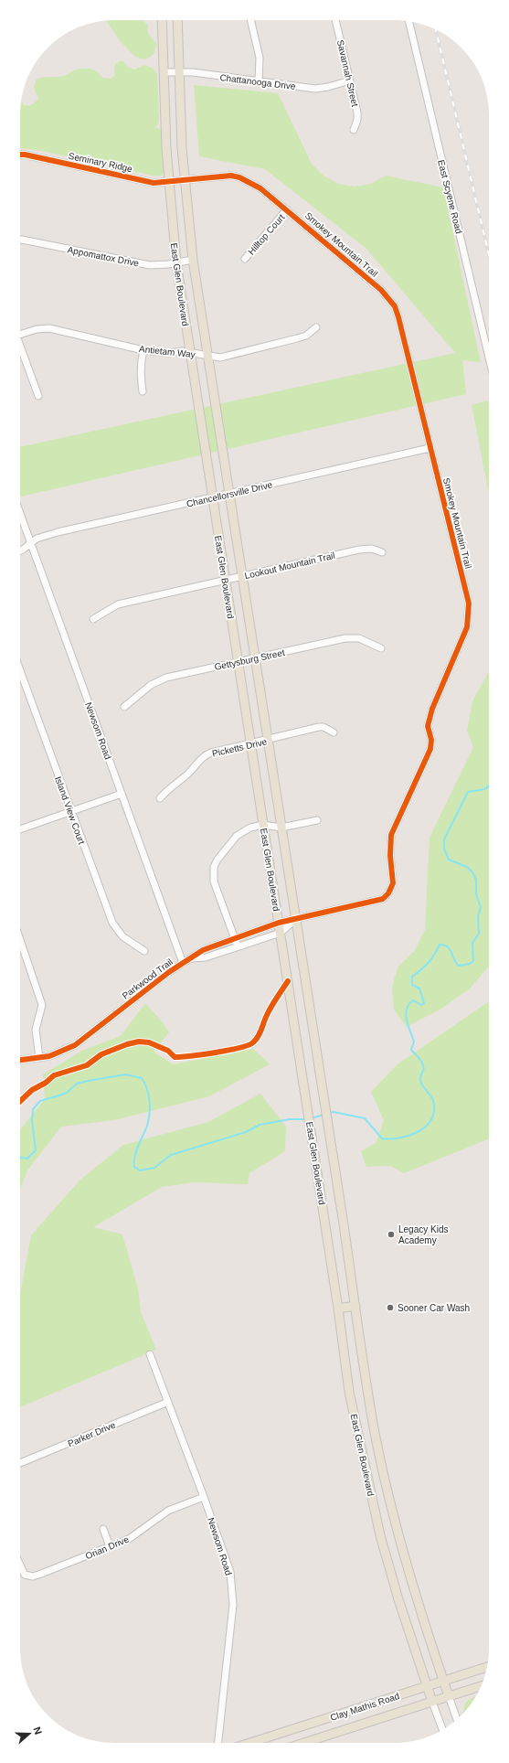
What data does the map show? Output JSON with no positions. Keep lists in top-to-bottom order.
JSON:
{
  "streets": {
    "main road": ["East Glen Boulevard", "Clay Mathis Road"],
    "street": [
      "Savannah Street",
      "Chattanooga Drive",
      "Seminary Ridge",
      "East Scyene Road",
      "Hilltop Court",
      "Smokey Mountain Trail",
      "Appomattox Drive",
      "Antietam Way",
      "Chancellorsville Drive",
      "Lookout Mountain Trail",
      "Gettysburg Street",
      "Newsom Road",
      "Picketts Drive",
      "Island View Court",
      "Parkwood Trail",
      "Parker Drive",
      "Orian Drive"
    ]
  },
  "crossings": [
    ["Savannah Street", "Chattanooga Drive"],
    ["Chattanooga Drive", "East Glen Boulevard"],
    ["Seminary Ridge", "Smokey Mountain Trail"],
    ["Seminary Ridge", "East Glen Boulevard"],
    ["Hilltop Court", "Smokey Mountain Trail"],
    ["Smokey Mountain Trail", "East Glen Boulevard"],
    ["Smokey Mountain Trail", "Chancellorsville Drive"],
    ["Smokey Mountain Trail", "Parkwood Trail"],
    ["Appomattox Drive", "East Glen Boulevard"],
    ["East Glen Boulevard", "Antietam Way"],
    ["East Glen Boulevard", "Chancellorsville Drive"],
    ["East Glen Boulevard", "Lookout Mountain Trail"],
    ["East Glen Boulevard", "Gettysburg Street"],
    ["East Glen Boulevard", "Picketts Drive"],
    ["East Glen Boulevard", "Parkwood Trail"],
    ["East Glen Boulevard", "Clay Mathis Road"],
    ["Chancellorsville Drive", "Newsom Road"],
    ["Newsom Road", "Parkwood Trail"],
    ["Newsom Road", "Parker Drive"],
    ["Newsom Road", "Orian Drive"]
  ],
  "places": ["Legacy Kids Academy", "Sooner Car Wash"],
  "north": "right"
}
